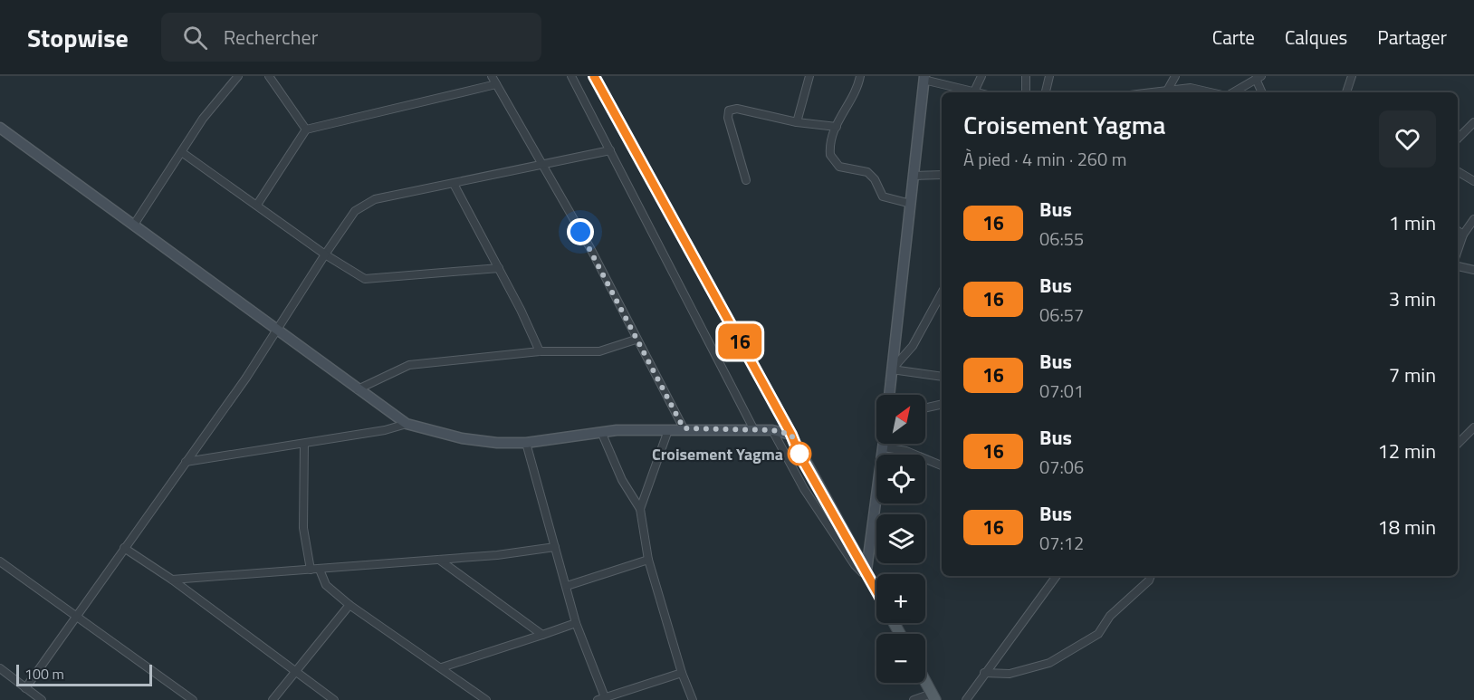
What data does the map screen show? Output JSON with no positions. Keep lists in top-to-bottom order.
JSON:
{
  "places": ["Croisement Yagma"],
  "lines": ["bus line 16"],
  "scale_bar": "100 m",
  "north": "top right",
  "page": {
    "header": "Stopwise",
    "search": "Rechercher",
    "nav": ["Carte", "Calques", "Partager"],
    "on_map": "16",
    "heading": ["Croisement Yagma", "À pied · 4 min · 260 m"],
    "list": [
      {
        "mark": "16",
        "name": "Bus",
        "note": "06:55",
        "value": "1 min"
      },
      {
        "mark": "16",
        "name": "Bus",
        "note": "06:57",
        "value": "3 min"
      },
      {
        "mark": "16",
        "name": "Bus",
        "note": "07:01",
        "value": "7 min"
      },
      {
        "mark": "16",
        "name": "Bus",
        "note": "07:06",
        "value": "12 min"
      },
      {
        "mark": "16",
        "name": "Bus",
        "note": "07:12",
        "value": "18 min"
      }
    ],
    "map_buttons": ["+", "−"],
    "scale": "100 m"
  }
}
